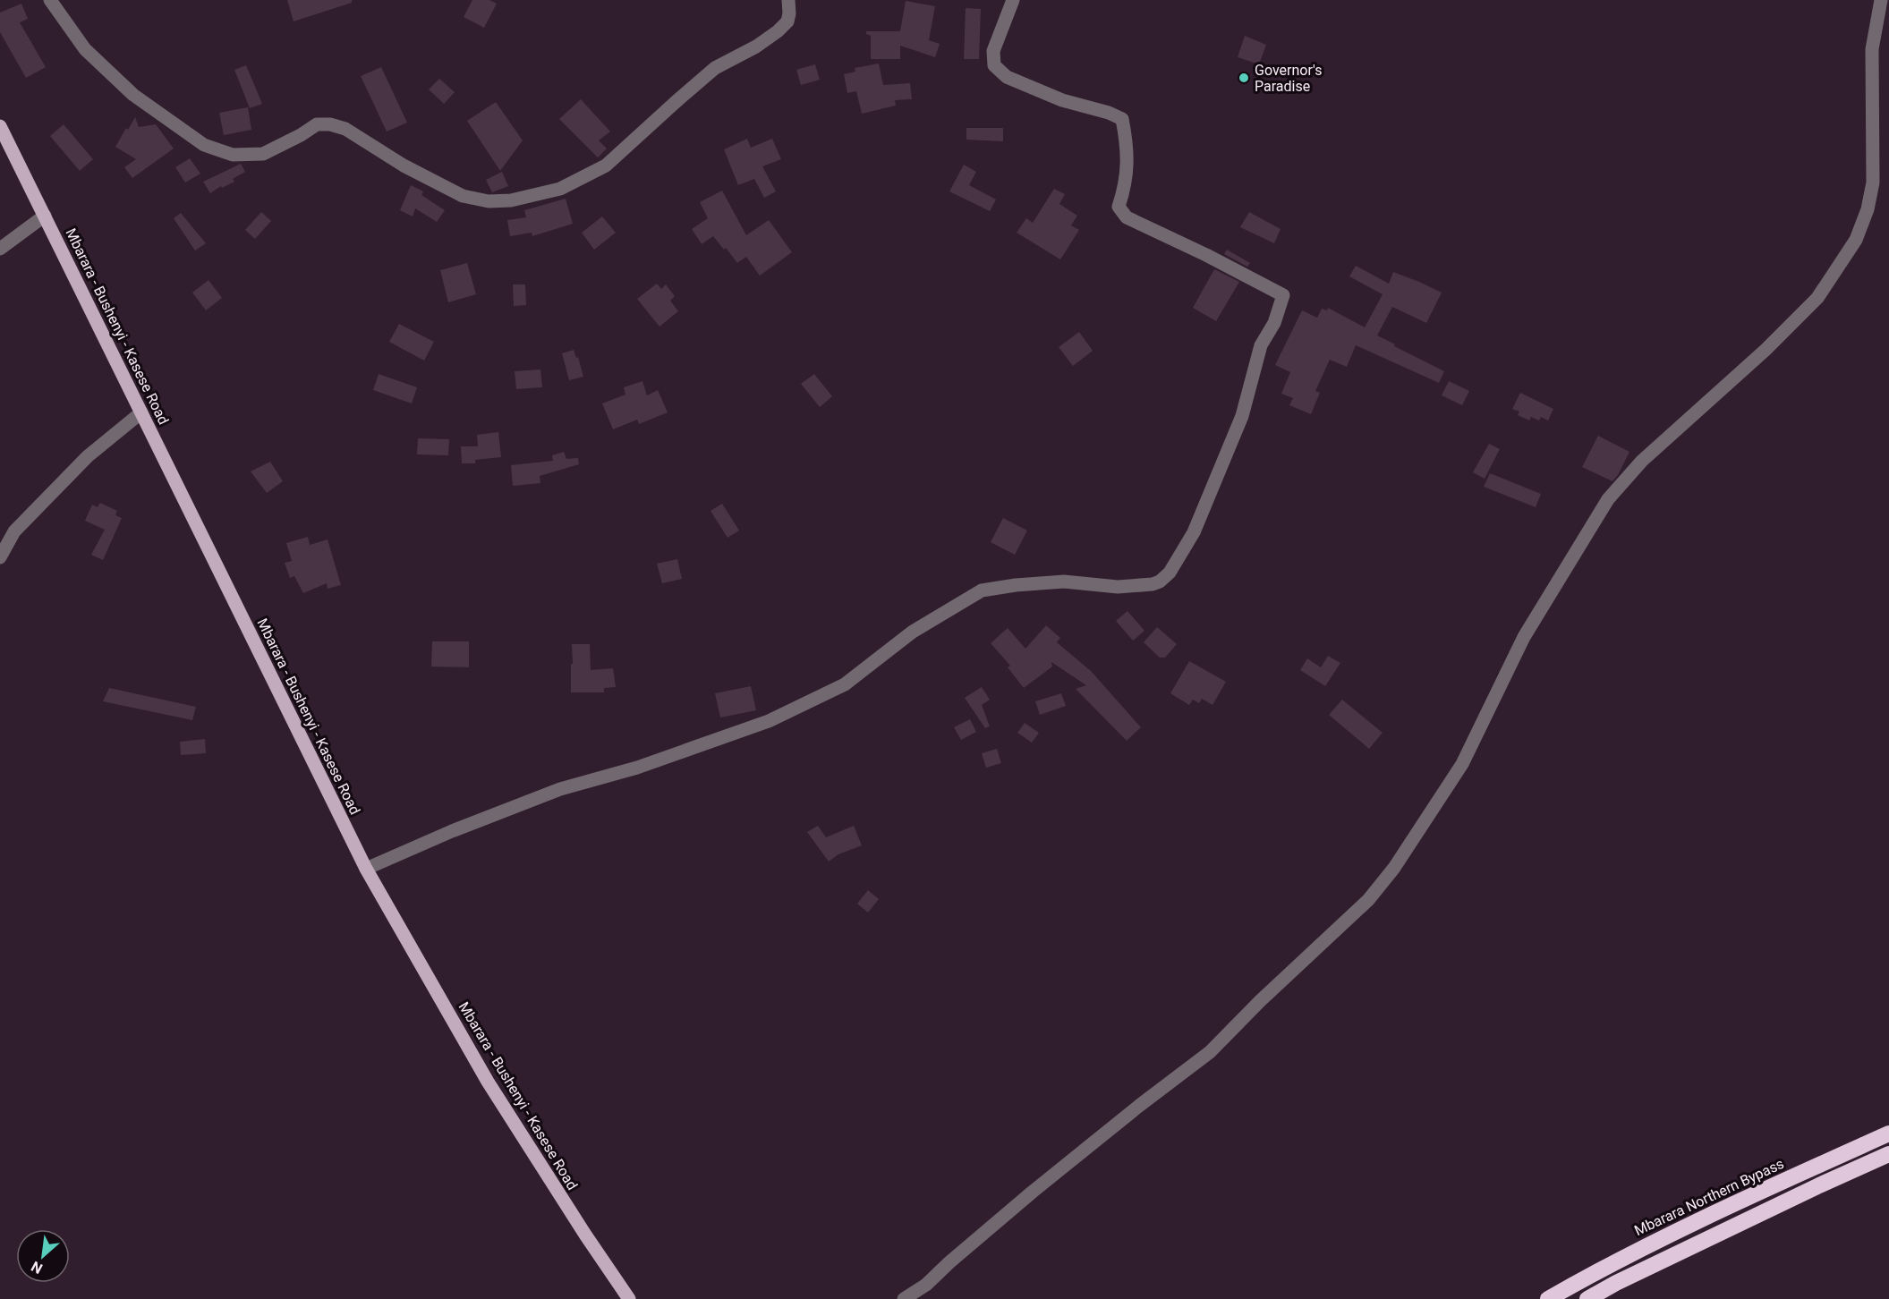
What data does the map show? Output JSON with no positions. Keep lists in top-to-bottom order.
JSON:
{
  "streets": {
    "highway": ["Mbarara Northern Bypass"],
    "main road": ["Mbarara - Bushenyi - Kasese Road"]
  },
  "places": ["Governor's Paradise"],
  "north": "bottom left"
}
